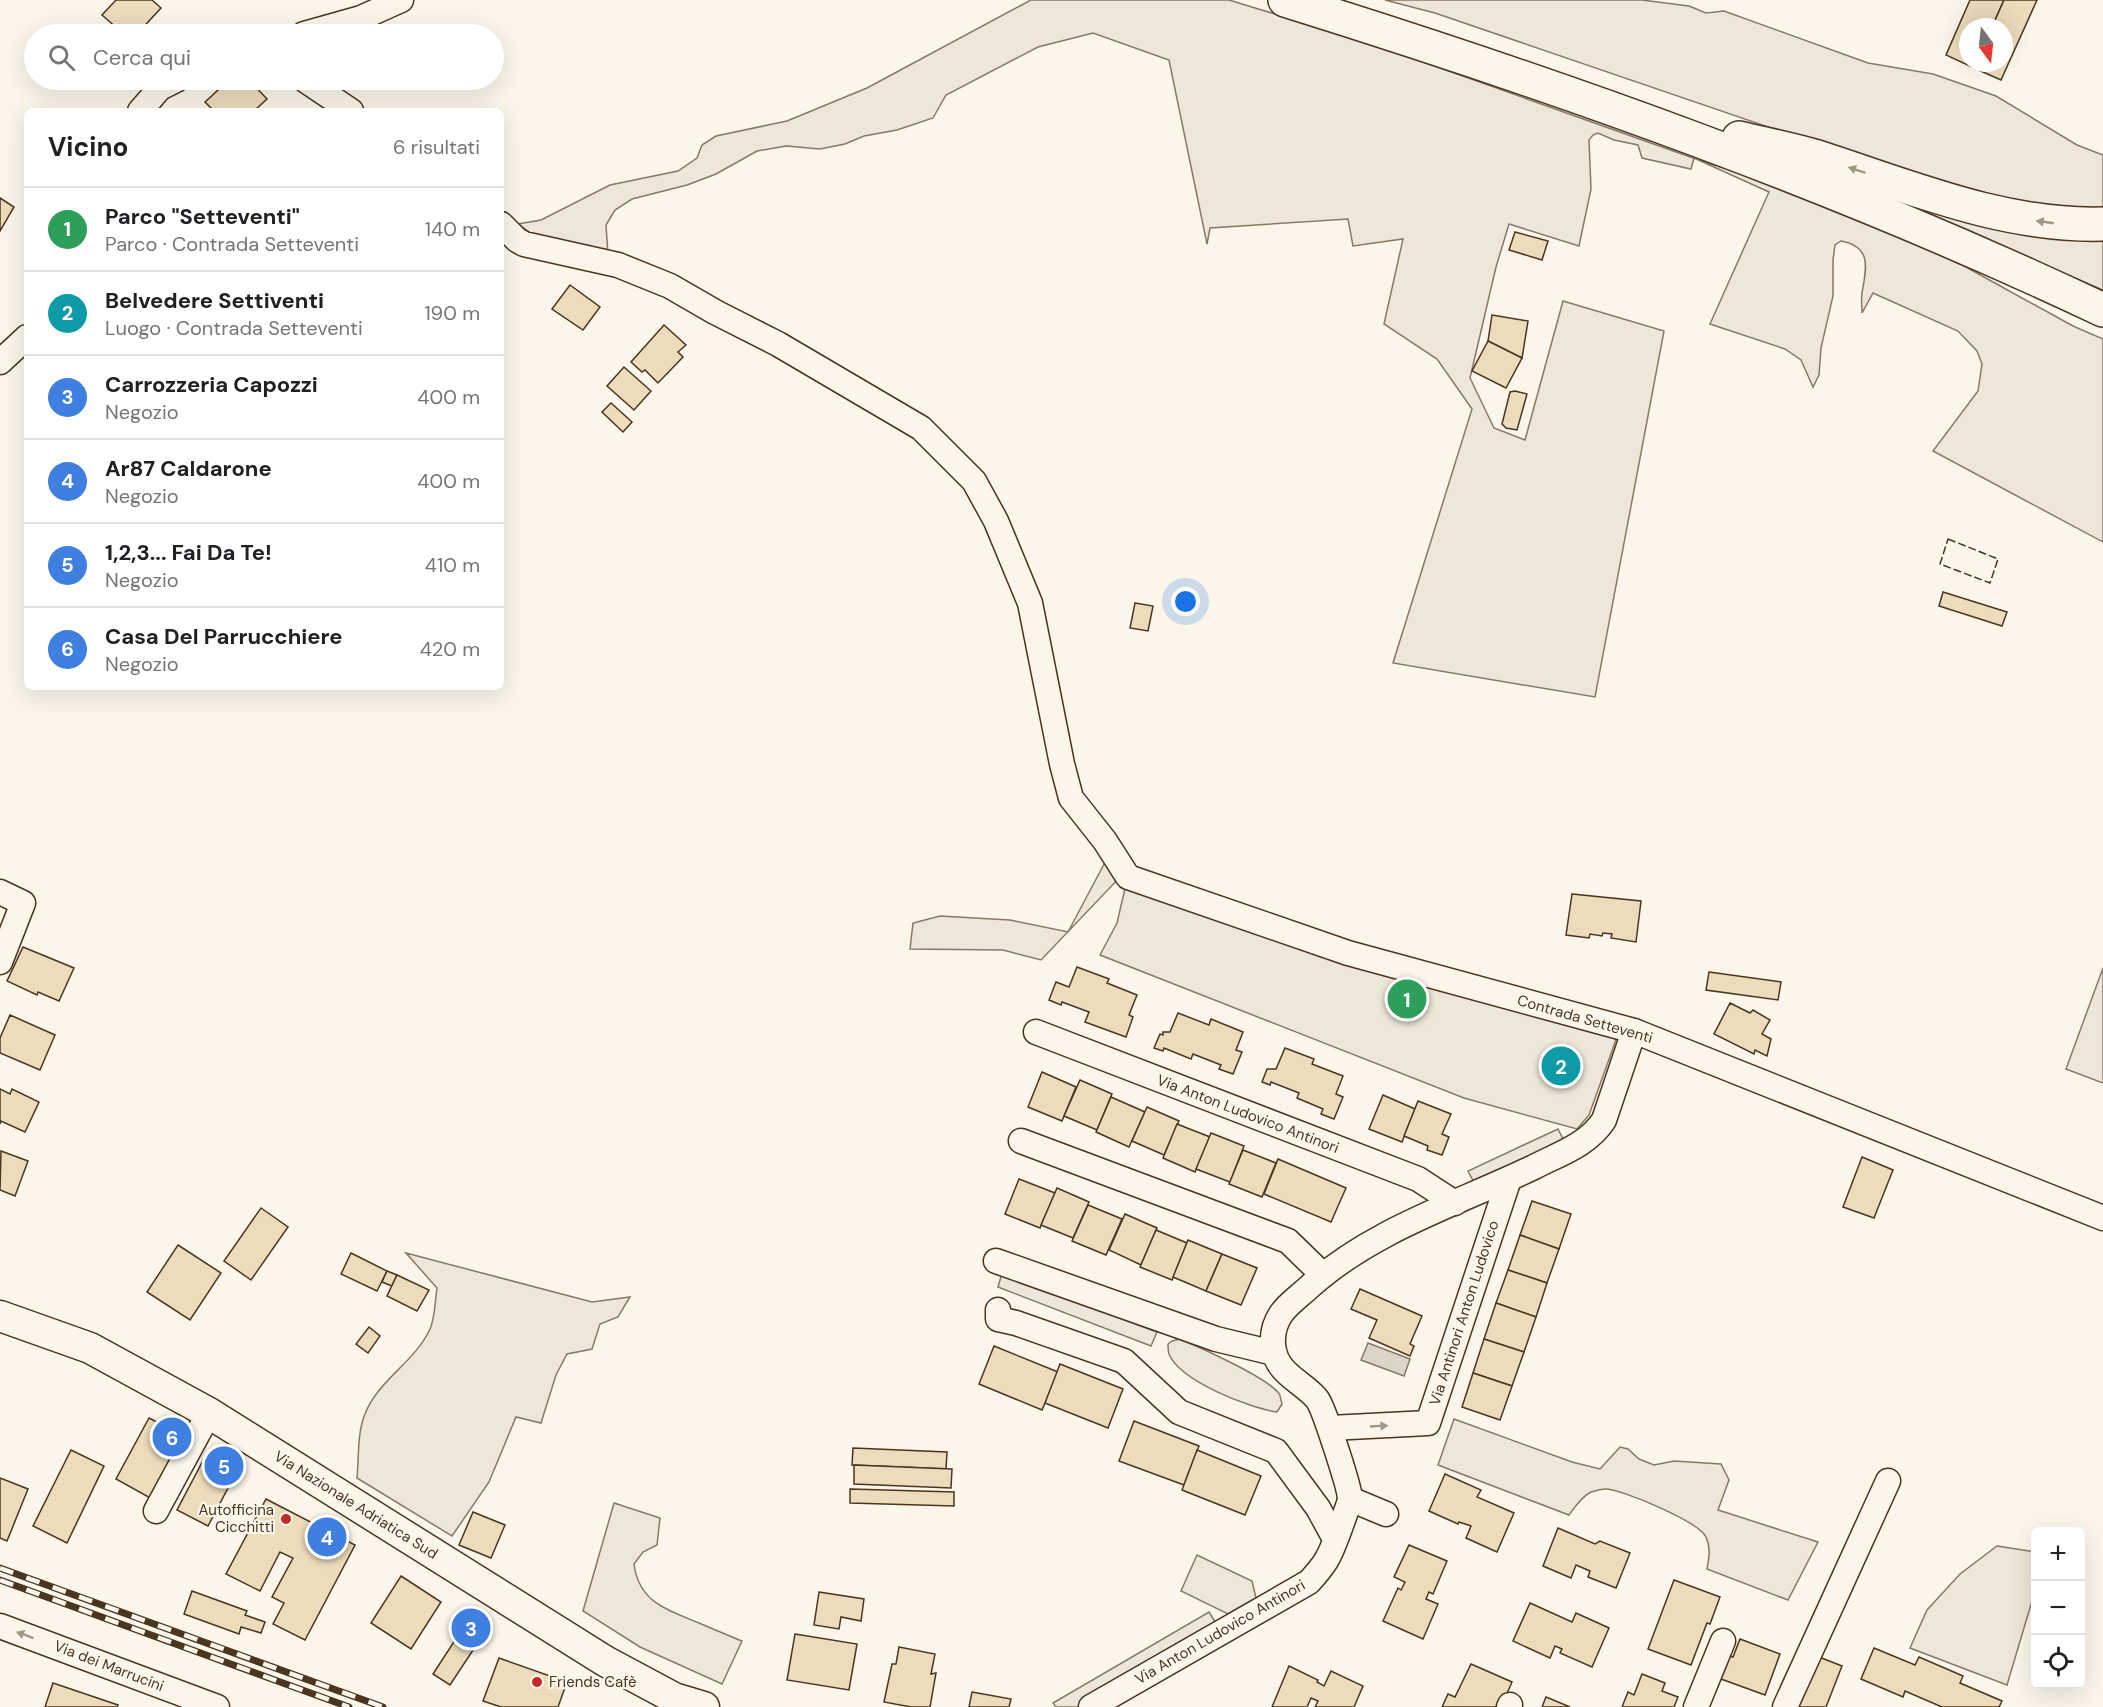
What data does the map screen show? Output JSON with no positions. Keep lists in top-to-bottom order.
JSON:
{
  "streets": {
    "main road": ["Via Nazionale Adriatica Sud"],
    "street": [
      "Contrada Setteventi",
      "Via Anton Ludovico Antinori",
      "Via Antinori Anton Ludovico",
      "Via dei Marrucini"
    ]
  },
  "one_way": ["Via Antinori Anton Ludovico", "Via dei Marrucini"],
  "places": ["Autofficina Cicchitti", "Friends Cafè"],
  "north": "bottom",
  "page": {
    "search": "Cerca qui",
    "heading": ["Vicino", "6 risultati"],
    "list": [
      {
        "mark": "1",
        "name": "Parco \"Setteventi\"",
        "note": "Parco · Contrada Setteventi",
        "value": "140 m"
      },
      {
        "mark": "2",
        "name": "Belvedere Settiventi",
        "note": "Luogo · Contrada Setteventi",
        "value": "190 m"
      },
      {
        "mark": "3",
        "name": "Carrozzeria Capozzi",
        "note": "Negozio",
        "value": "400 m"
      },
      {
        "mark": "4",
        "name": "Ar87 Caldarone",
        "note": "Negozio",
        "value": "400 m"
      },
      {
        "mark": "5",
        "name": "1,2,3... Fai Da Te!",
        "note": "Negozio",
        "value": "410 m"
      },
      {
        "mark": "6",
        "name": "Casa Del Parrucchiere",
        "note": "Negozio",
        "value": "420 m"
      }
    ],
    "pins": [
      "1",
      "2",
      "6",
      "5",
      "4",
      "3"
    ],
    "map_buttons": ["+", "−"]
  }
}
